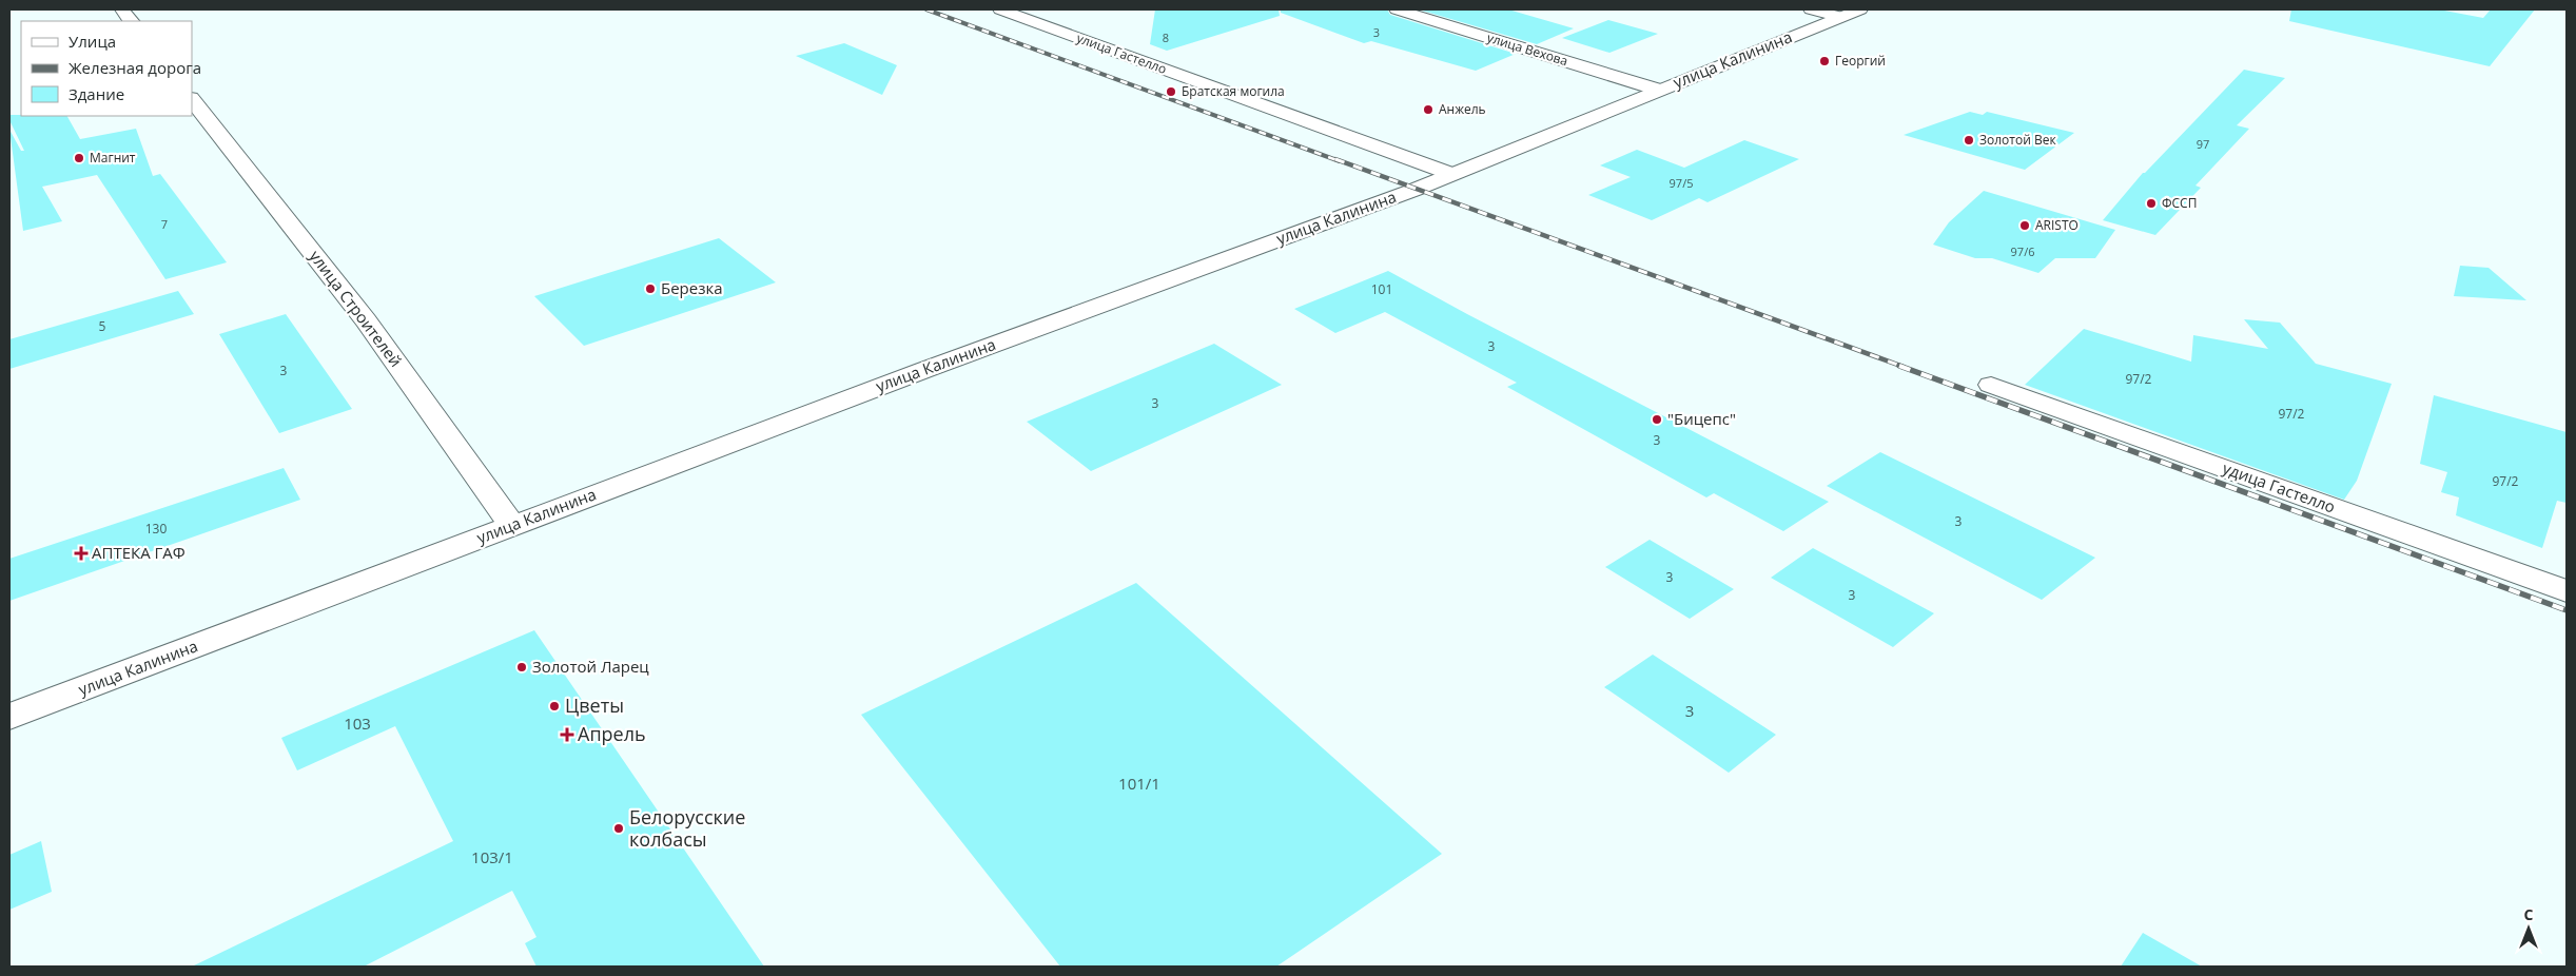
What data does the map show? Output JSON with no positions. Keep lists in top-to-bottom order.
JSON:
{
  "streets": {
    "main road": [
      "улица Вехова",
      "улица Гастелло",
      "улица Калинина",
      "улица Строителей",
      "удица Гастелло"
    ]
  },
  "crossings": [
    ["улица Вехова", "улица Калинина"],
    ["улица Гастелло", "улица Калинина"],
    ["улица Калинина", "улица Строителей"]
  ],
  "places": {
    "other": [
      "Георгий",
      "Братская могила",
      "Анжель",
      "Золотой Век",
      "Магнит",
      "ФССП",
      "ARISTO",
      "Березка",
      "\"Бицепс\"",
      "Золотой Ларец",
      "Цветы",
      "Белорусские колбасы"
    ],
    "health": ["АПТЕКА ГАФ", "Апрель"]
  },
  "house_numbers": [
    "3",
    "8",
    "97",
    "97/5",
    "7",
    "97/6",
    "101",
    "5",
    "3",
    "3",
    "97/2",
    "3",
    "97/2",
    "3",
    "97/2",
    "3",
    "130",
    "3",
    "3",
    "3",
    "103",
    "101/1",
    "103/1"
  ],
  "legend": ["Улица", "Железная дорога", "Здание"],
  "north": "top"
}
